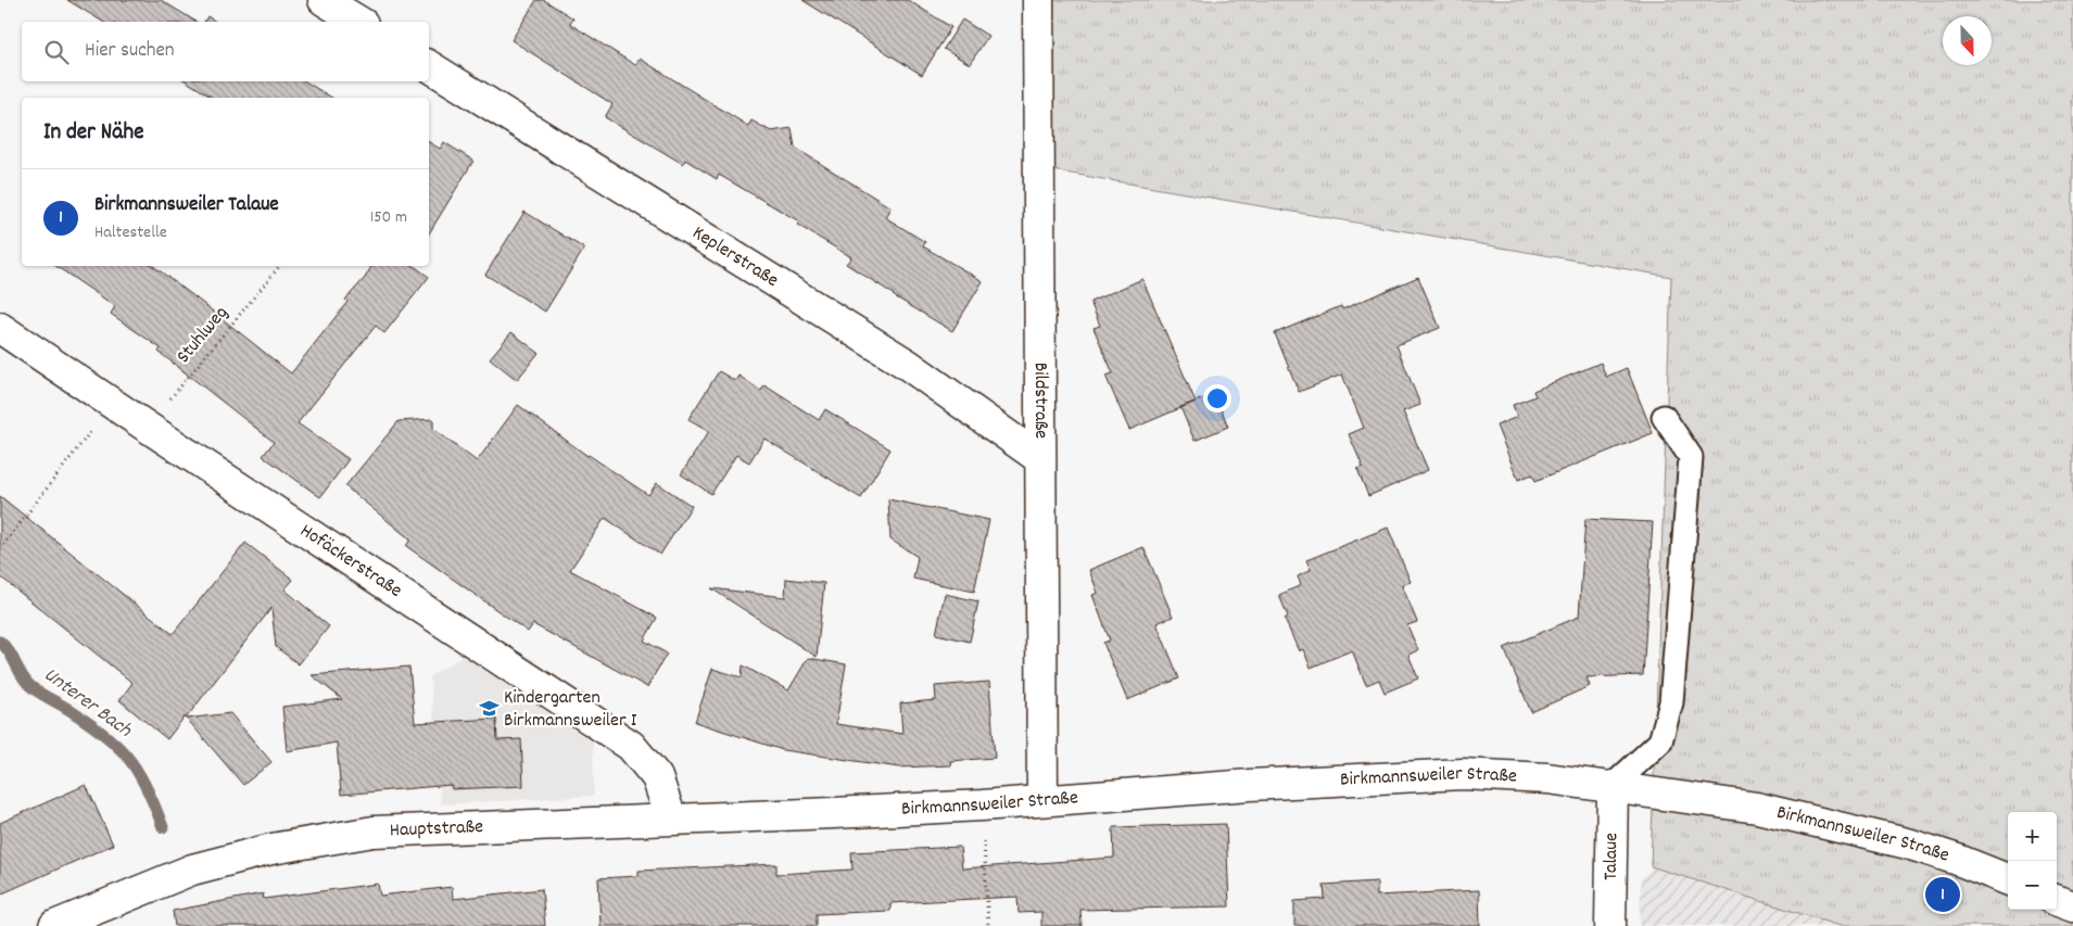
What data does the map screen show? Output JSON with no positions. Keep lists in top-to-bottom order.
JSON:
{
  "streets": {
    "street": [
      "Keplerstraße",
      "Bildstraße",
      "Hofäckerstraße",
      "Birkmannsweiler Straße",
      "Hauptstraße",
      "Talaue"
    ],
    "path": ["Stuhlweg"]
  },
  "crossings": [
    ["Keplerstraße", "Bildstraße"],
    ["Stuhlweg", "Hofäckerstraße"],
    ["Bildstraße", "Birkmannsweiler Straße"],
    ["Hofäckerstraße", "Hauptstraße"],
    ["Birkmannsweiler Straße", "Hauptstraße"],
    ["Birkmannsweiler Straße", "Talaue"]
  ],
  "water": ["Unterer Bach"],
  "places": {
    "school or university": ["Kindergarten Birkmannsweiler I"]
  },
  "north": "bottom",
  "page": {
    "search": "Hier suchen",
    "heading": "In der Nähe",
    "list": [
      {
        "mark": "1",
        "name": "Birkmannsweiler Talaue",
        "note": "Haltestelle",
        "value": "150 m"
      }
    ],
    "map_buttons": ["+", "−"],
    "pins": "1"
  }
}
